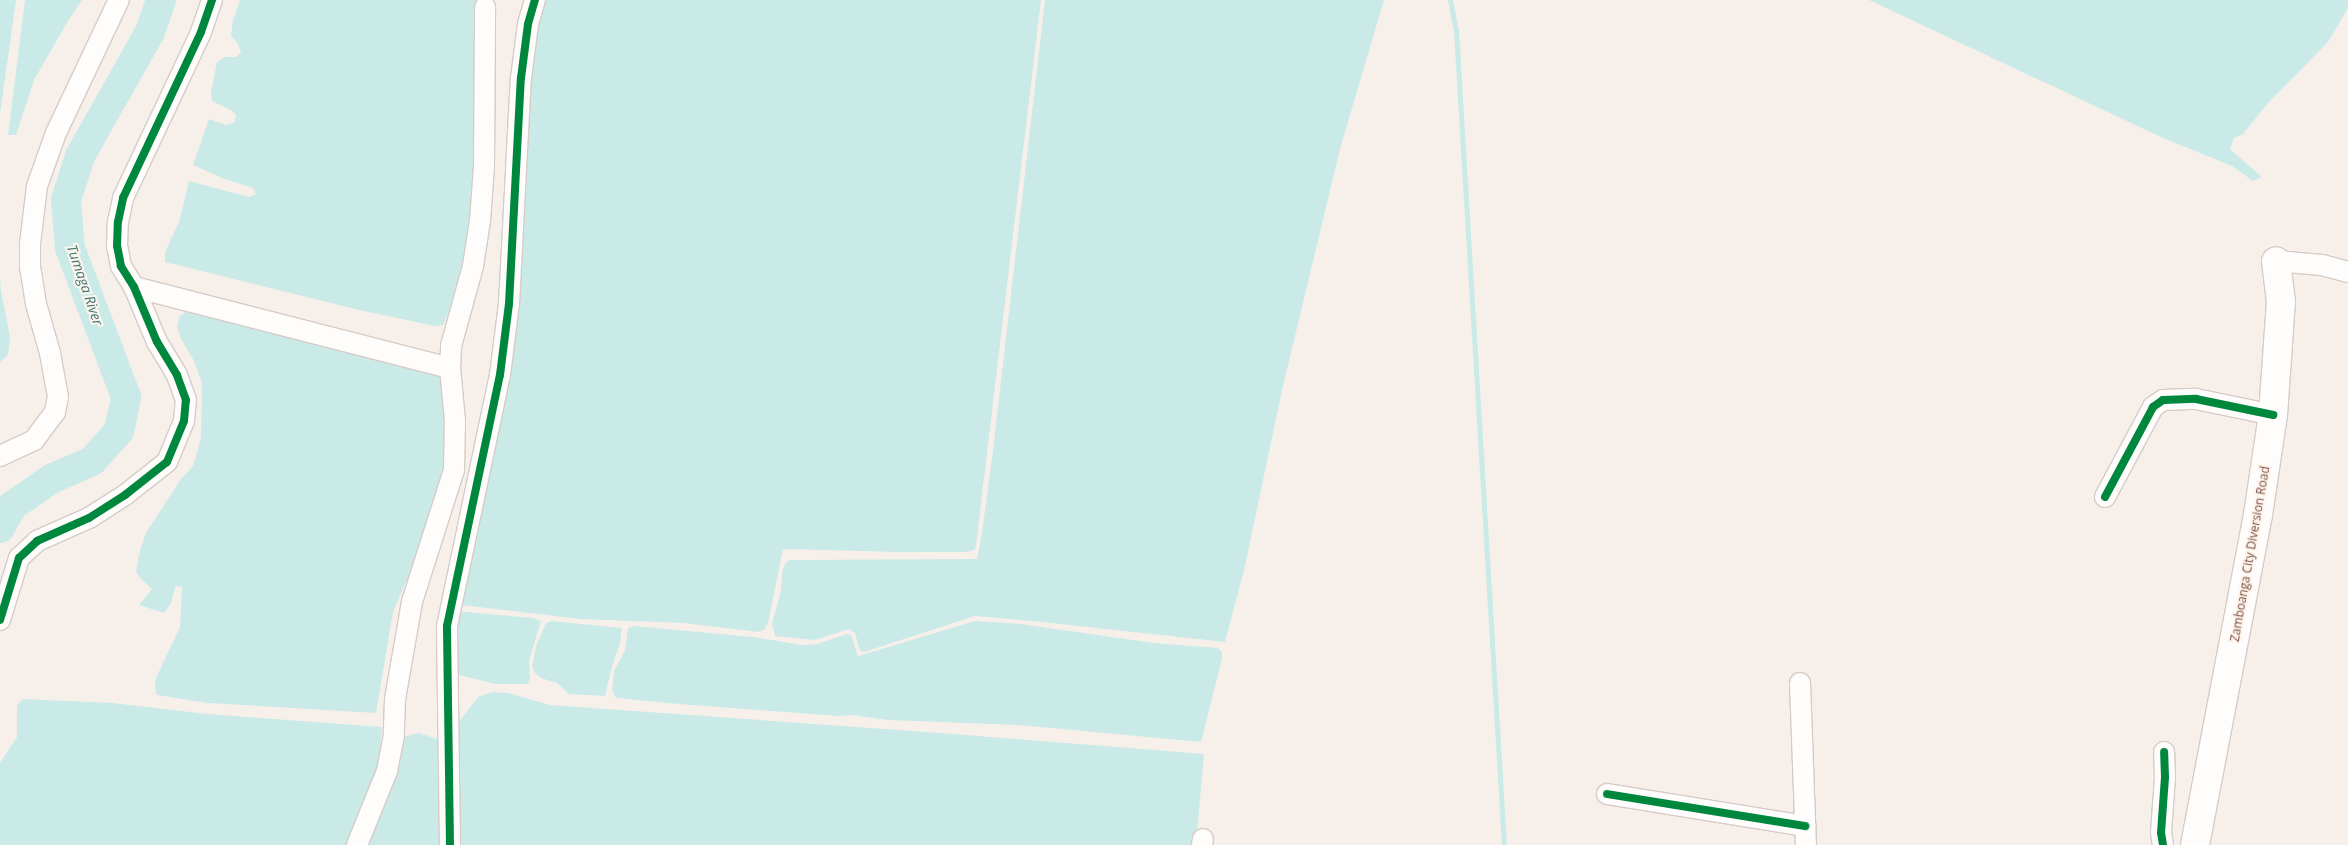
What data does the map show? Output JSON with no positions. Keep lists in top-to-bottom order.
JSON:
{
  "streets": {
    "main road": ["Zamboanga City Diversion Road"]
  },
  "water": ["Tumaga River"]
}
